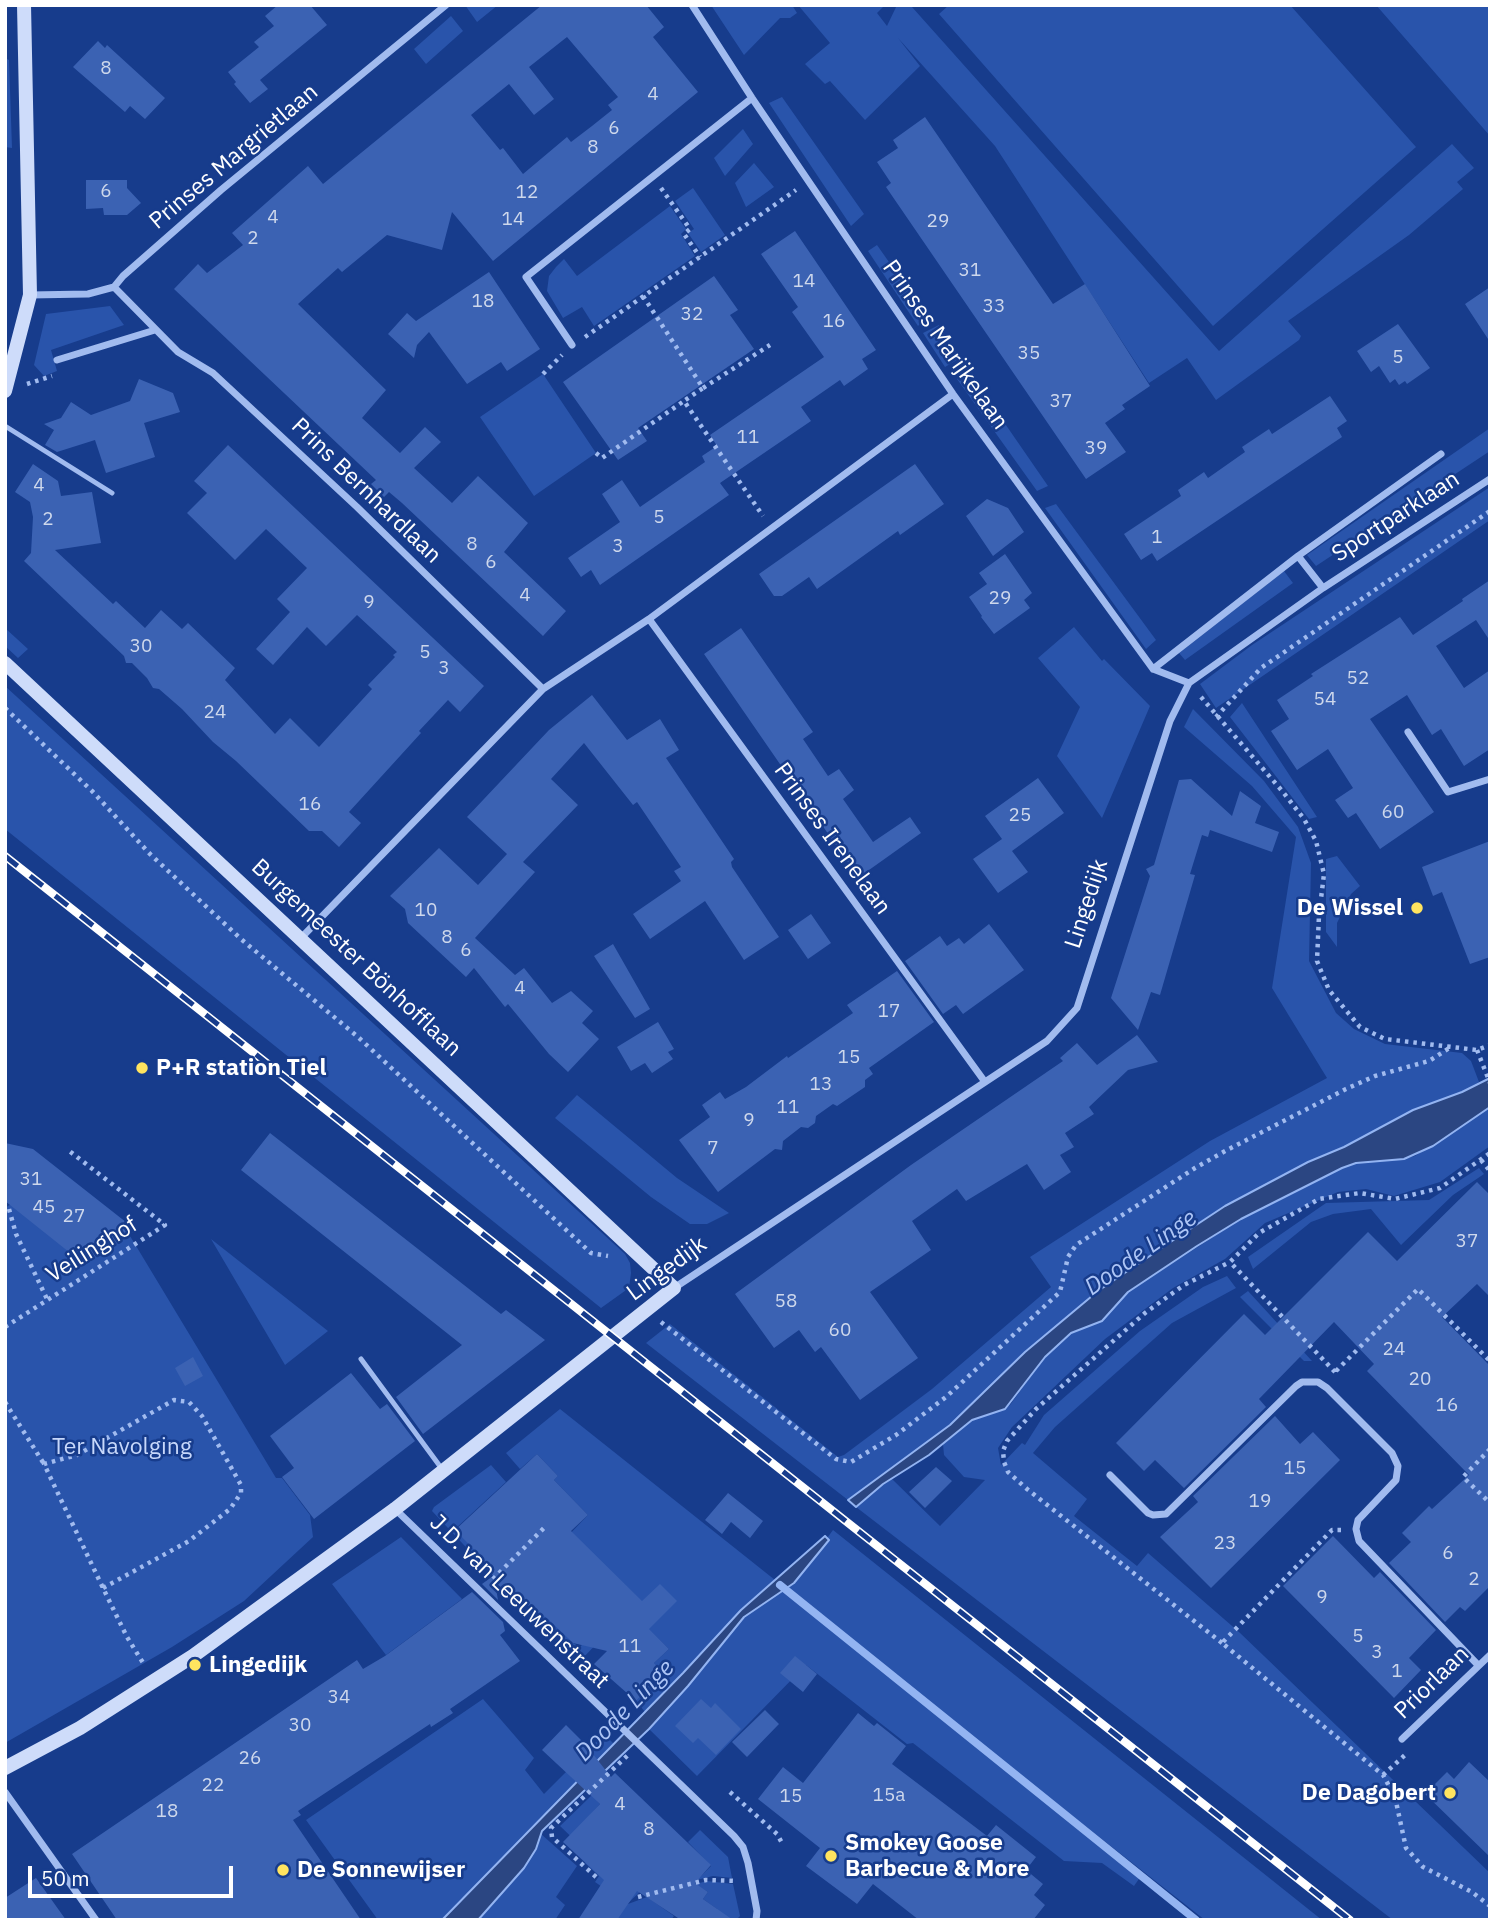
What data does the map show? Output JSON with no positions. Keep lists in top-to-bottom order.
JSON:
{
  "streets": {
    "street": [
      "Prinses Margrietlaan",
      "Prinses Marijkelaan",
      "Prins Bernhardlaan",
      "Sportparklaan",
      "Prinses Irenelaan",
      "Lingedijk",
      "Burgemeester Bönhofflaan",
      "J.D. van Leeuwenstraat",
      "Priorlaan"
    ],
    "path": ["Veilinghof"]
  },
  "crossings": [
    ["Prinses Margrietlaan", "Prins Bernhardlaan"],
    ["Prinses Marijkelaan", "Sportparklaan"],
    ["Sportparklaan", "Lingedijk"],
    ["Prinses Irenelaan", "Lingedijk"],
    ["Lingedijk", "Burgemeester Bönhofflaan"],
    ["Lingedijk", "J.D. van Leeuwenstraat"]
  ],
  "water": ["Doode Linge"],
  "parks": ["Ter Navolging"],
  "places": [
    "De Wissel",
    "P+R station Tiel",
    "Lingedijk",
    "De Dagobert",
    "Smokey Goose Barbecue & More",
    "De Sonnewijser"
  ],
  "house_numbers": [
    "8",
    "4",
    "6",
    "8",
    "6",
    "12",
    "4",
    "14",
    "29",
    "2",
    "31",
    "14",
    "18",
    "33",
    "32",
    "16",
    "35",
    "5",
    "37",
    "11",
    "39",
    "4",
    "5",
    "2",
    "1",
    "8",
    "3",
    "6",
    "4",
    "29",
    "9",
    "30",
    "5",
    "3",
    "52",
    "54",
    "24",
    "16",
    "60",
    "25",
    "10",
    "8",
    "6",
    "4",
    "17",
    "15",
    "13",
    "11",
    "9",
    "7",
    "31",
    "45",
    "27",
    "37",
    "58",
    "60",
    "24",
    "20",
    "16",
    "15",
    "19",
    "23",
    "6",
    "2",
    "9",
    "5",
    "11",
    "3",
    "1",
    "34",
    "30",
    "26",
    "22",
    "15a",
    "15",
    "4",
    "18",
    "8"
  ],
  "scale_bar": "50 m"
}
